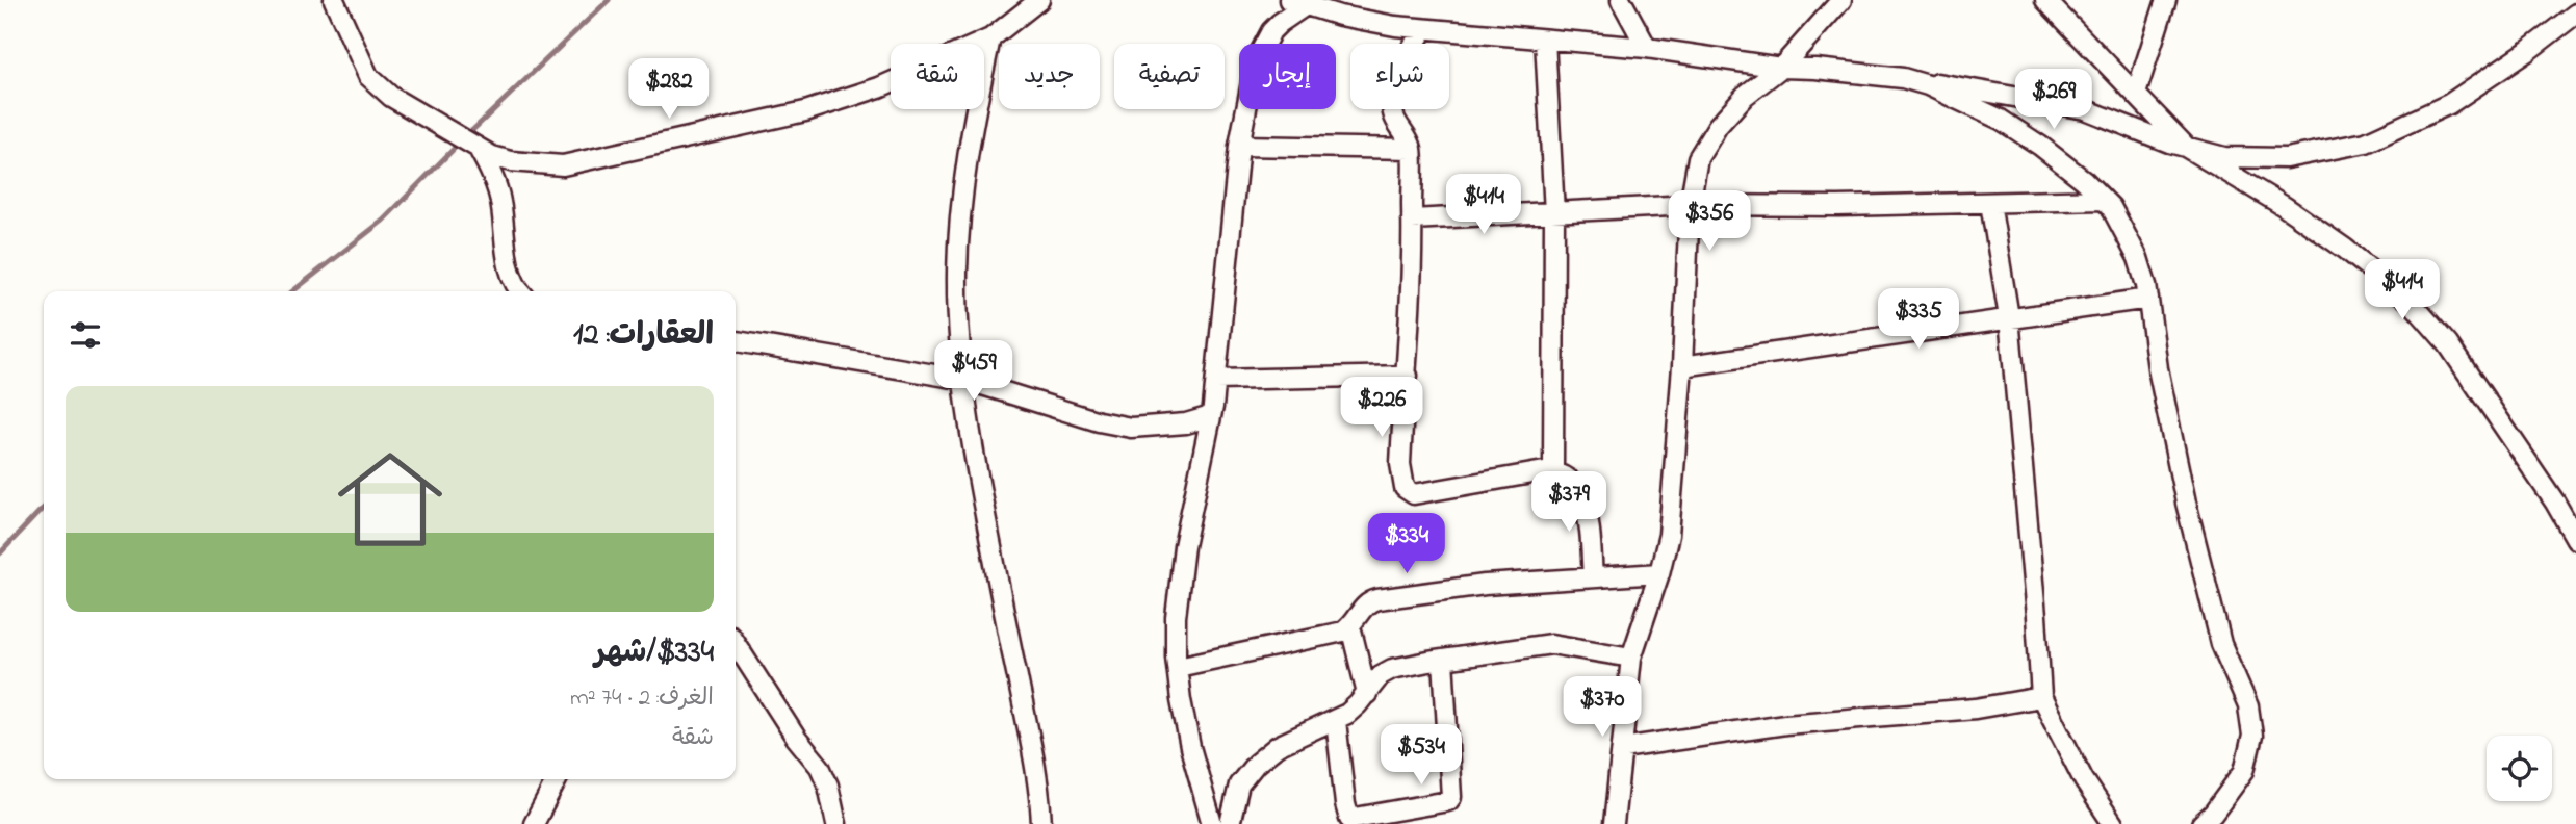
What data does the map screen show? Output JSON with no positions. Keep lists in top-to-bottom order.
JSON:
{
  "page": {
    "chip": [
      "شراء",
      "إيجار",
      "تصفية",
      "جديد",
      "شقة"
    ],
    "price": [
      "$282",
      "$269",
      "$414",
      "$356",
      "$414",
      "$335",
      "$459",
      "$226",
      "$379",
      "$334",
      "$370",
      "$534"
    ],
    "heading": "العقارات: 12",
    "list": [
      {
        "name": "$334/شهر",
        "note": "الغرف: 2 · 74 m² · شقة"
      }
    ]
  }
}
